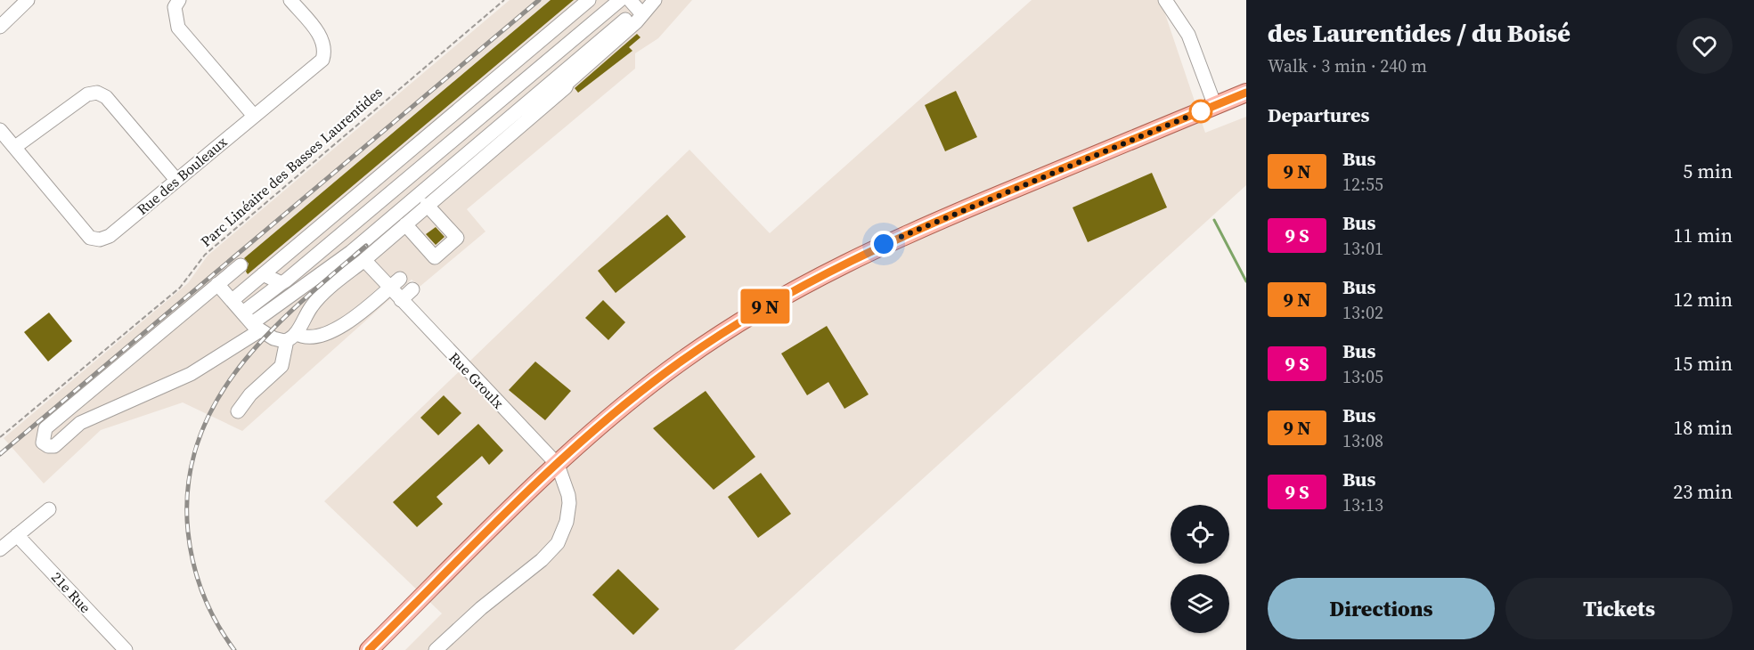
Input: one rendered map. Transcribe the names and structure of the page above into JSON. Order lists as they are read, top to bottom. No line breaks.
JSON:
{"streets":{"street":["Rue des Bouleaux","Rue Groulx","21e Rue"],"path":["Parc Linéaire des Basses Laurentides"]},"page":{"on_map":"9 N","heading":[["des Laurentides / du Boisé","Walk · 3 min · 240 m"],"Departures"],"list":[{"mark":"9 N","name":"Bus","note":"12:55","value":"5 min"},{"mark":"9 S","name":"Bus","note":"13:01","value":"11 min"},{"mark":"9 N","name":"Bus","note":"13:02","value":"12 min"},{"mark":"9 S","name":"Bus","note":"13:05","value":"15 min"},{"mark":"9 N","name":"Bus","note":"13:08","value":"18 min"},{"mark":"9 S","name":"Bus","note":"13:13","value":"23 min"}],"buttons":["Directions","Tickets"]}}
